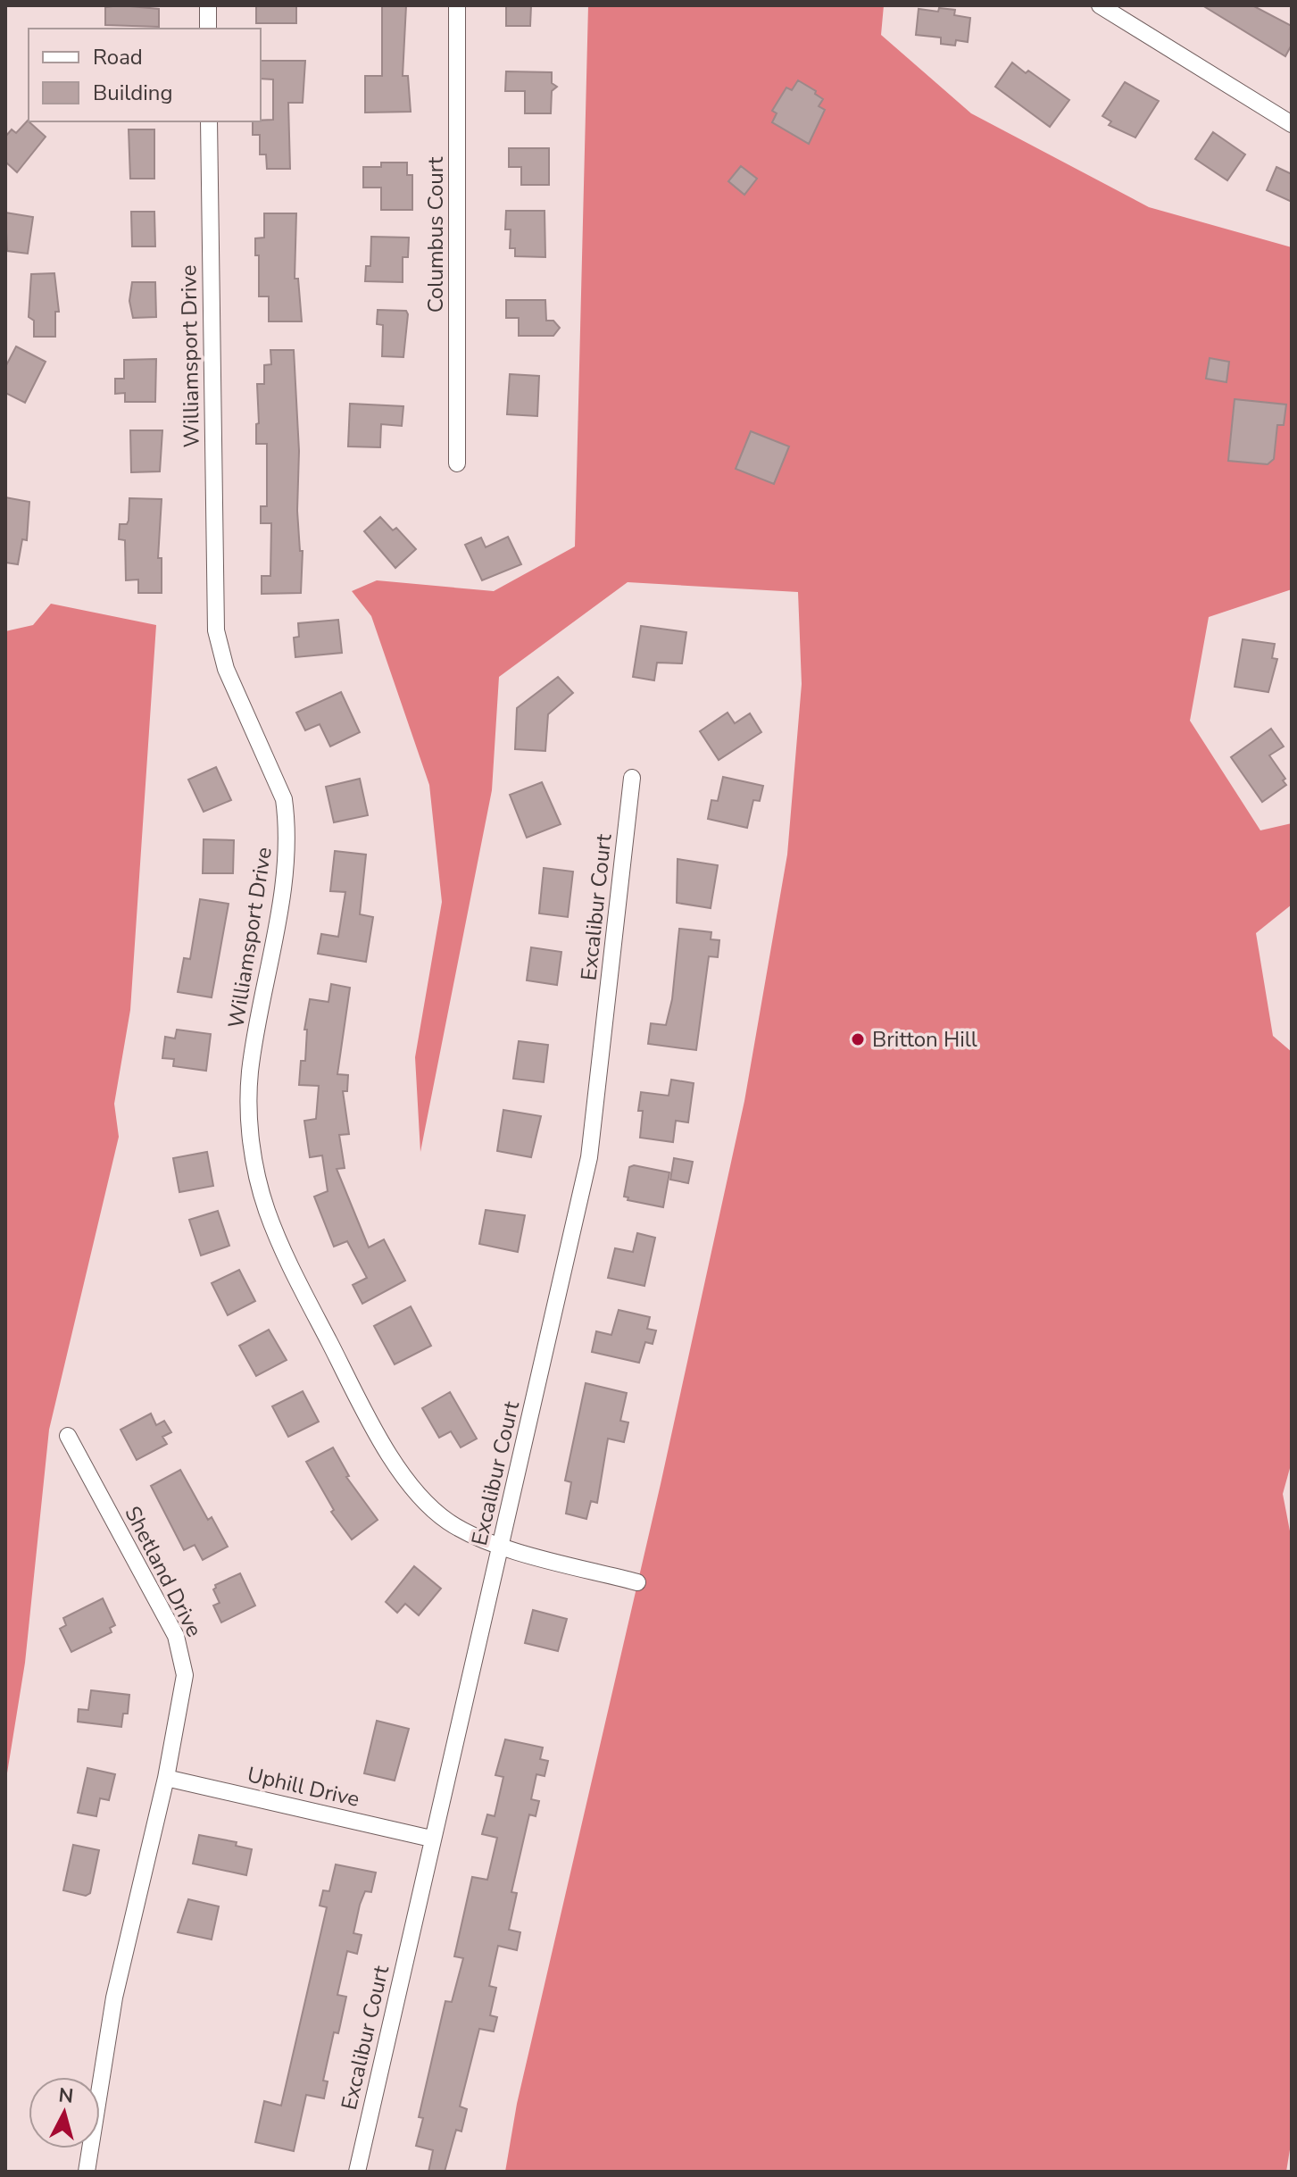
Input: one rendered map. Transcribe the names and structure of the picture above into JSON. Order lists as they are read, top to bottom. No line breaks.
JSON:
{"streets":{"street":["Columbus Court","Williamsport Drive","Excalibur Court","Shetland Drive","Uphill Drive"]},"crossings":[["Williamsport Drive","Excalibur Court"],["Excalibur Court","Uphill Drive"],["Shetland Drive","Uphill Drive"]],"places":["Britton Hill"],"legend":["Road","Building"],"north":"top"}
